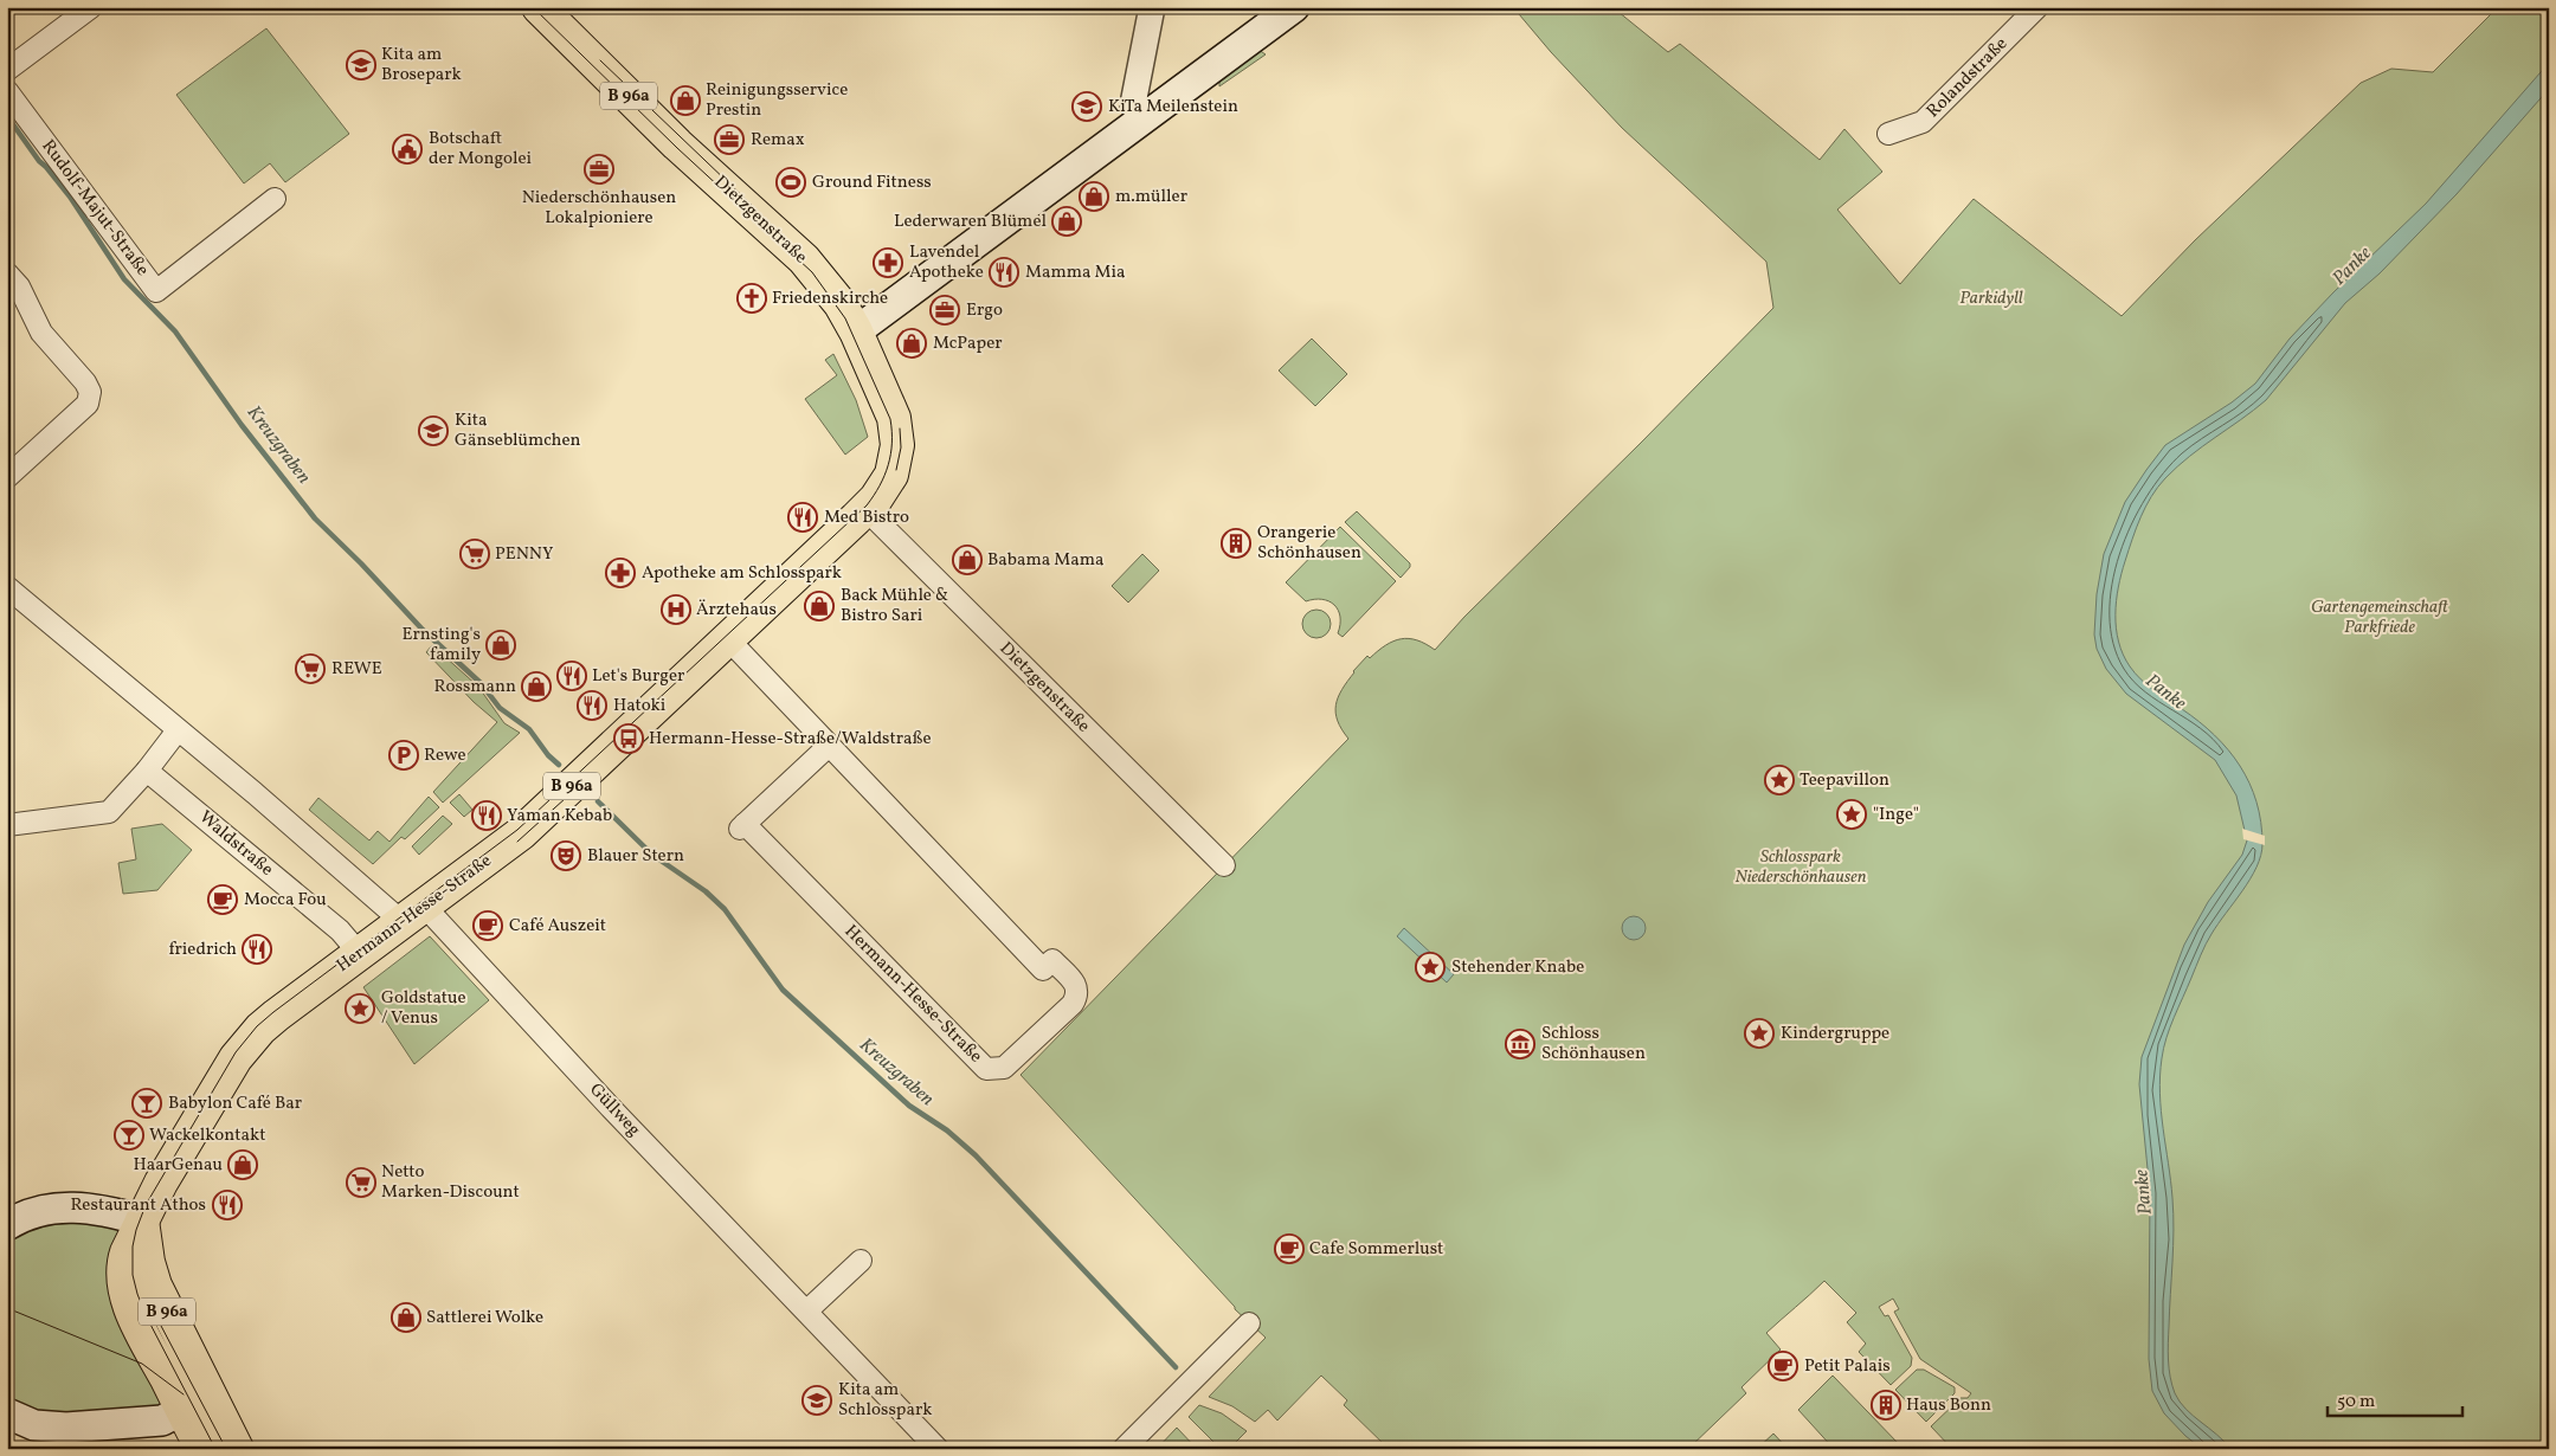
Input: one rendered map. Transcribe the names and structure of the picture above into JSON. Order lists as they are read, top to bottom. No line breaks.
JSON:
{"streets":{"main road":["B 96a","Dietzgenstraße","Hermann-Hesse-Straße"],"street":["Rolandstraße","Rudolf-Majut-Straße","Waldstraße","Güllweg"]},"crossings":[["Dietzgenstraße","Hermann-Hesse-Straße"],["Waldstraße","Hermann-Hesse-Straße"],["Hermann-Hesse-Straße","Güllweg"]],"water":["Panke","Kreuzgraben"],"parks":["Parkidyll","Gartengemeinschaft Parkfriede","Schlosspark Niederschönhausen"],"places":{"school or university":["Kita am Brosepark","KiTa Meilenstein","Kita Gänseblümchen","Kita am Schlosspark"],"shop":["Reinigungsservice Prestin","m.müller","Lederwaren Blümel","McPaper","Babama Mama","Back Mühle & Bistro Sari","Ernsting's family","Rossmann","HaarGenau","Sattlerei Wolke"],"office":["Remax","Niederschönhausen Lokalpioniere","Ergo"],"public building":["Botschaft der Mongolei"],"sports":["Ground Fitness"],"pharmacy":["Lavendel Apotheke","Apotheke am Schlosspark"],"restaurant":["Mamma Mia","Med Bistro","Let's Burger","Hatoki","Yaman Kebab","friedrich","Restaurant Athos"],"church":["Friedenskirche"],"building":["Orangerie Schönhausen","Haus Bonn"],"supermarket":["PENNY","REWE","Netto Marken-Discount"],"hospital":["Ärztehaus"],"bus stop":["Hermann-Hesse-Straße/Waldstraße"],"parking":["Rewe"],"place":["Teepavillon","\"Inge\"","Stehender Knabe","Goldstatue / Venus","Kindergruppe"],"theatre":["Blauer Stern"],"cafe":["Mocca Fou","Café Auszeit","Cafe Sommerlust","Petit Palais"],"museum":["Schloss Schönhausen"],"bar":["Babylon Café Bar","Wackelkontakt"]},"scale_bar":"50 m"}
